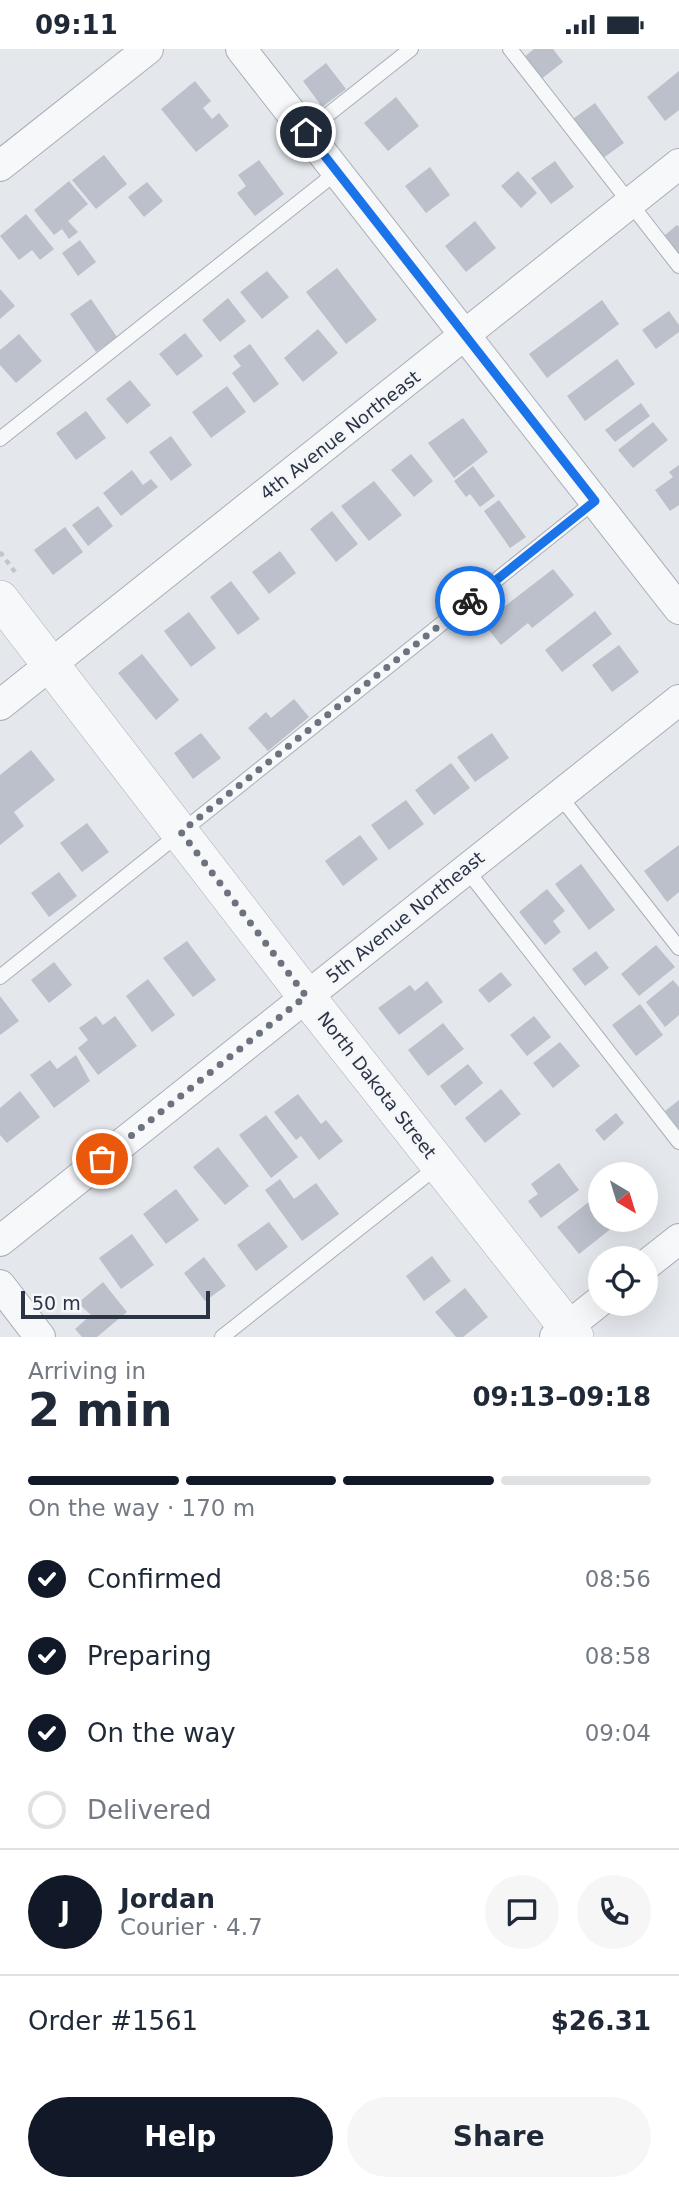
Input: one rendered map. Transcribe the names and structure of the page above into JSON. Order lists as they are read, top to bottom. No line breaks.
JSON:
{"streets":{"street":["4th Avenue Northeast","5th Avenue Northeast","North Dakota Street"]},"crossings":[["4th Avenue Northeast","North Dakota Street"],["5th Avenue Northeast","North Dakota Street"]],"scale_bar":"50 m","north":"bottom right","page":{"status":"09:11","scale":"50 m","heading":["2 min","Arriving in","09:13–09:18"],"panel":["Jordan","Courier · 4.7","Order #1561","$26.31"],"bar":"On the way · 170 m","list":[["Confirmed","08:56"],["Preparing","08:58"],["On the way","09:04"],"Delivered"],"round":"J","buttons":["Help","Share"]}}
